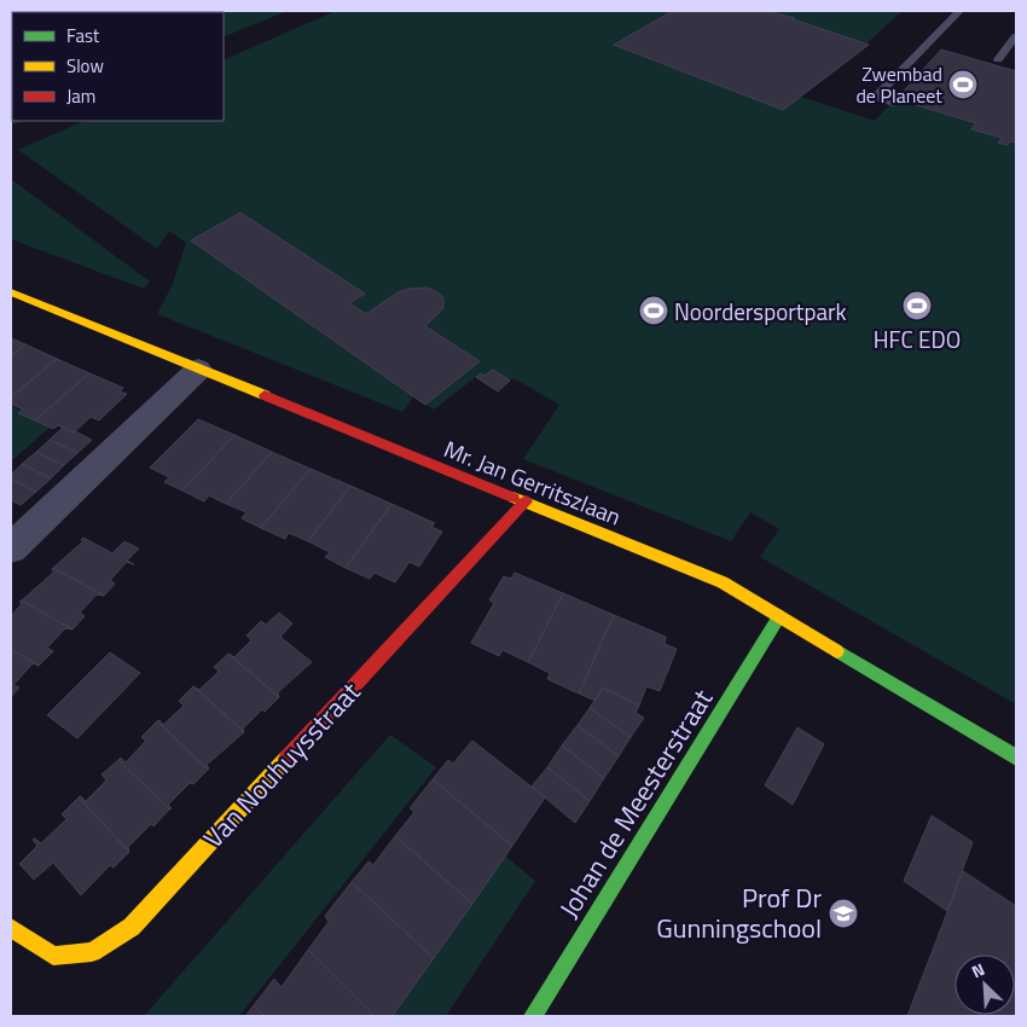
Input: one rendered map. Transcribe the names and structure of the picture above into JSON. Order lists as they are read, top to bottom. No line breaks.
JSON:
{"streets":{"street":["Mr. Jan Gerritszlaan","Van Nouhuysstraat","Johan de Meesterstraat"]},"crossings":[["Mr. Jan Gerritszlaan","Van Nouhuysstraat"],["Mr. Jan Gerritszlaan","Johan de Meesterstraat"]],"places":{"sports":["Zwembad de Planeet","HFC EDO","Noordersportpark"],"school or university":["Prof Dr Gunningschool"]},"legend":["Fast","Slow","Jam"],"north":"top left"}
